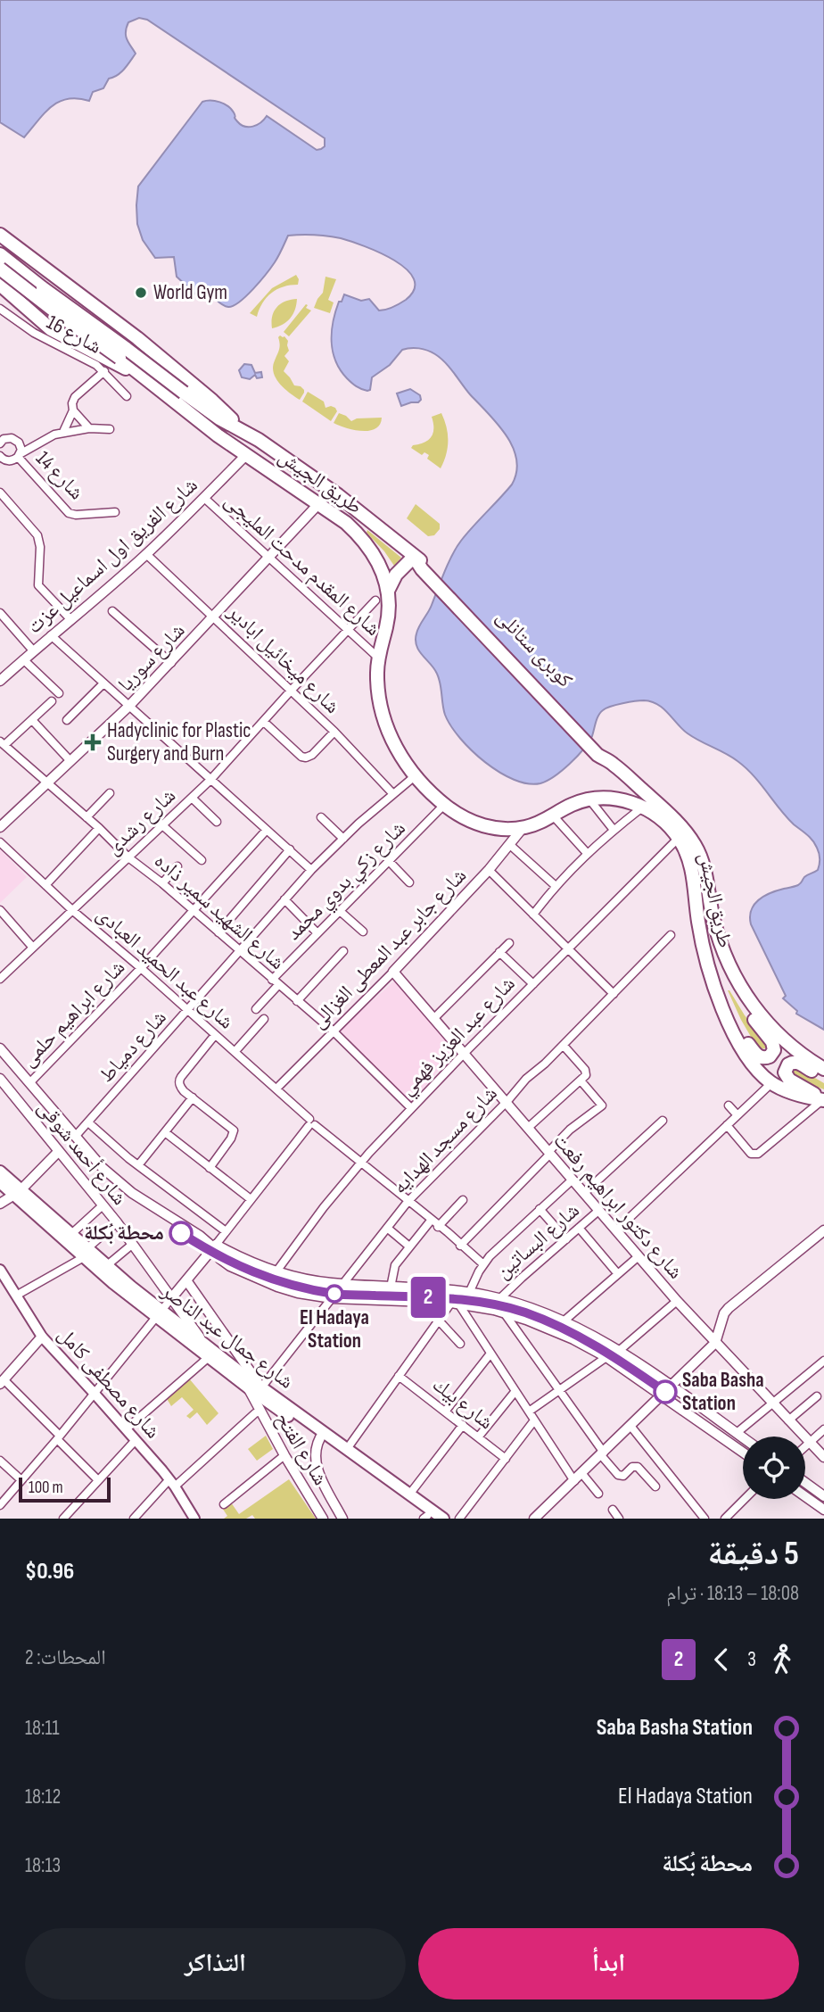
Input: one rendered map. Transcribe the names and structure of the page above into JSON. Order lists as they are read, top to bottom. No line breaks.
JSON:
{"streets":{"highway":["طريق الجيش","كوبرى ستانلى"],"main road":["شارع جمال عبد الناصر","شارع مصطفى كامل"],"street":["شارع 16","شارع 14","شارع الفريق اول اسماعيل عزت","شارع المقدم مدحت المليجى","شارع سوريا","شارع ميخائيل ابادير","شارع رشدى","شارع زكي بدوي محمد","شارع الشهيد سمير ذاده","شارع جابر عبد المعطى الغزالى","شارع عبد الحميد العبادى","شارع ابراهيم حلمى","شارع عبد العزيز فهمي","شارع دمياط","شارع مسجد الهدايه","شارع أحمد شوقى","شارع دكتور ابراهيم رفعت","شارع البساتين","شارع بيك","شارع الفتح"]},"crossings":[["طريق الجيش","شارع الفريق اول اسماعيل عزت"],["طريق الجيش","شارع المقدم مدحت المليجى"],["طريق الجيش","كوبرى ستانلى"],["طريق الجيش","شارع سوريا"],["طريق الجيش","شارع زكي بدوي محمد"],["طريق الجيش","شارع جابر عبد المعطى الغزالى"],["طريق الجيش","شارع عبد العزيز فهمي"],["طريق الجيش","شارع دمياط"],["شارع الفريق اول اسماعيل عزت","شارع المقدم مدحت المليجى"],["شارع الفريق اول اسماعيل عزت","شارع ميخائيل ابادير"],["شارع المقدم مدحت المليجى","شارع سوريا"],["شارع المقدم مدحت المليجى","شارع رشدى"],["شارع سوريا","شارع ميخائيل ابادير"],["شارع سوريا","شارع الشهيد سمير ذاده"],["شارع ميخائيل ابادير","شارع رشدى"],["شارع ميخائيل ابادير","شارع دمياط"],["شارع رشدى","شارع الشهيد سمير ذاده"],["شارع رشدى","شارع عبد الحميد العبادى"],["شارع زكي بدوي محمد","شارع الشهيد سمير ذاده"],["شارع الشهيد سمير ذاده","شارع جابر عبد المعطى الغزالى"],["شارع الشهيد سمير ذاده","شارع ابراهيم حلمى"],["شارع الشهيد سمير ذاده","شارع عبد العزيز فهمي"],["شارع الشهيد سمير ذاده","شارع دمياط"],["شارع جابر عبد المعطى الغزالى","شارع عبد الحميد العبادى"],["شارع جابر عبد المعطى الغزالى","شارع دكتور ابراهيم رفعت"],["شارع عبد الحميد العبادى","شارع ابراهيم حلمى"],["شارع عبد الحميد العبادى","شارع عبد العزيز فهمي"],["شارع عبد الحميد العبادى","شارع دمياط"],["شارع عبد الحميد العبادى","شارع مسجد الهدايه"],["شارع ابراهيم حلمى","شارع أحمد شوقى"],["شارع عبد العزيز فهمي","شارع دكتور ابراهيم رفعت"],["شارع دمياط","شارع أحمد شوقى"],["شارع مسجد الهدايه","شارع دكتور ابراهيم رفعت"],["شارع مسجد الهدايه","شارع جمال عبد الناصر"],["شارع أحمد شوقى","شارع جمال عبد الناصر"],["شارع دكتور ابراهيم رفعت","شارع البساتين"],["شارع جمال عبد الناصر","شارع الفتح"]],"places":{"other":["World Gym","محطة بُكلة","El Hadaya Station","Saba Basha Station"],"health":["Hadyclinic for Plastic Surgery and Burn"]},"lines":["tram line 2"],"scale_bar":"100 m","page":{"on_map":"2","scale":"100 m","heading":["5 دقيقة","18:08 – 18:13 · ترام","$0.96"],"legs":["3","2","المحطات: 2"],"list":[{"name":"Saba Basha Station","value":"18:11"},{"name":"El Hadaya Station","value":"18:12"},{"name":"محطة بُكلة","value":"18:13"}],"buttons":["ابدأ","التذاكر"]}}
